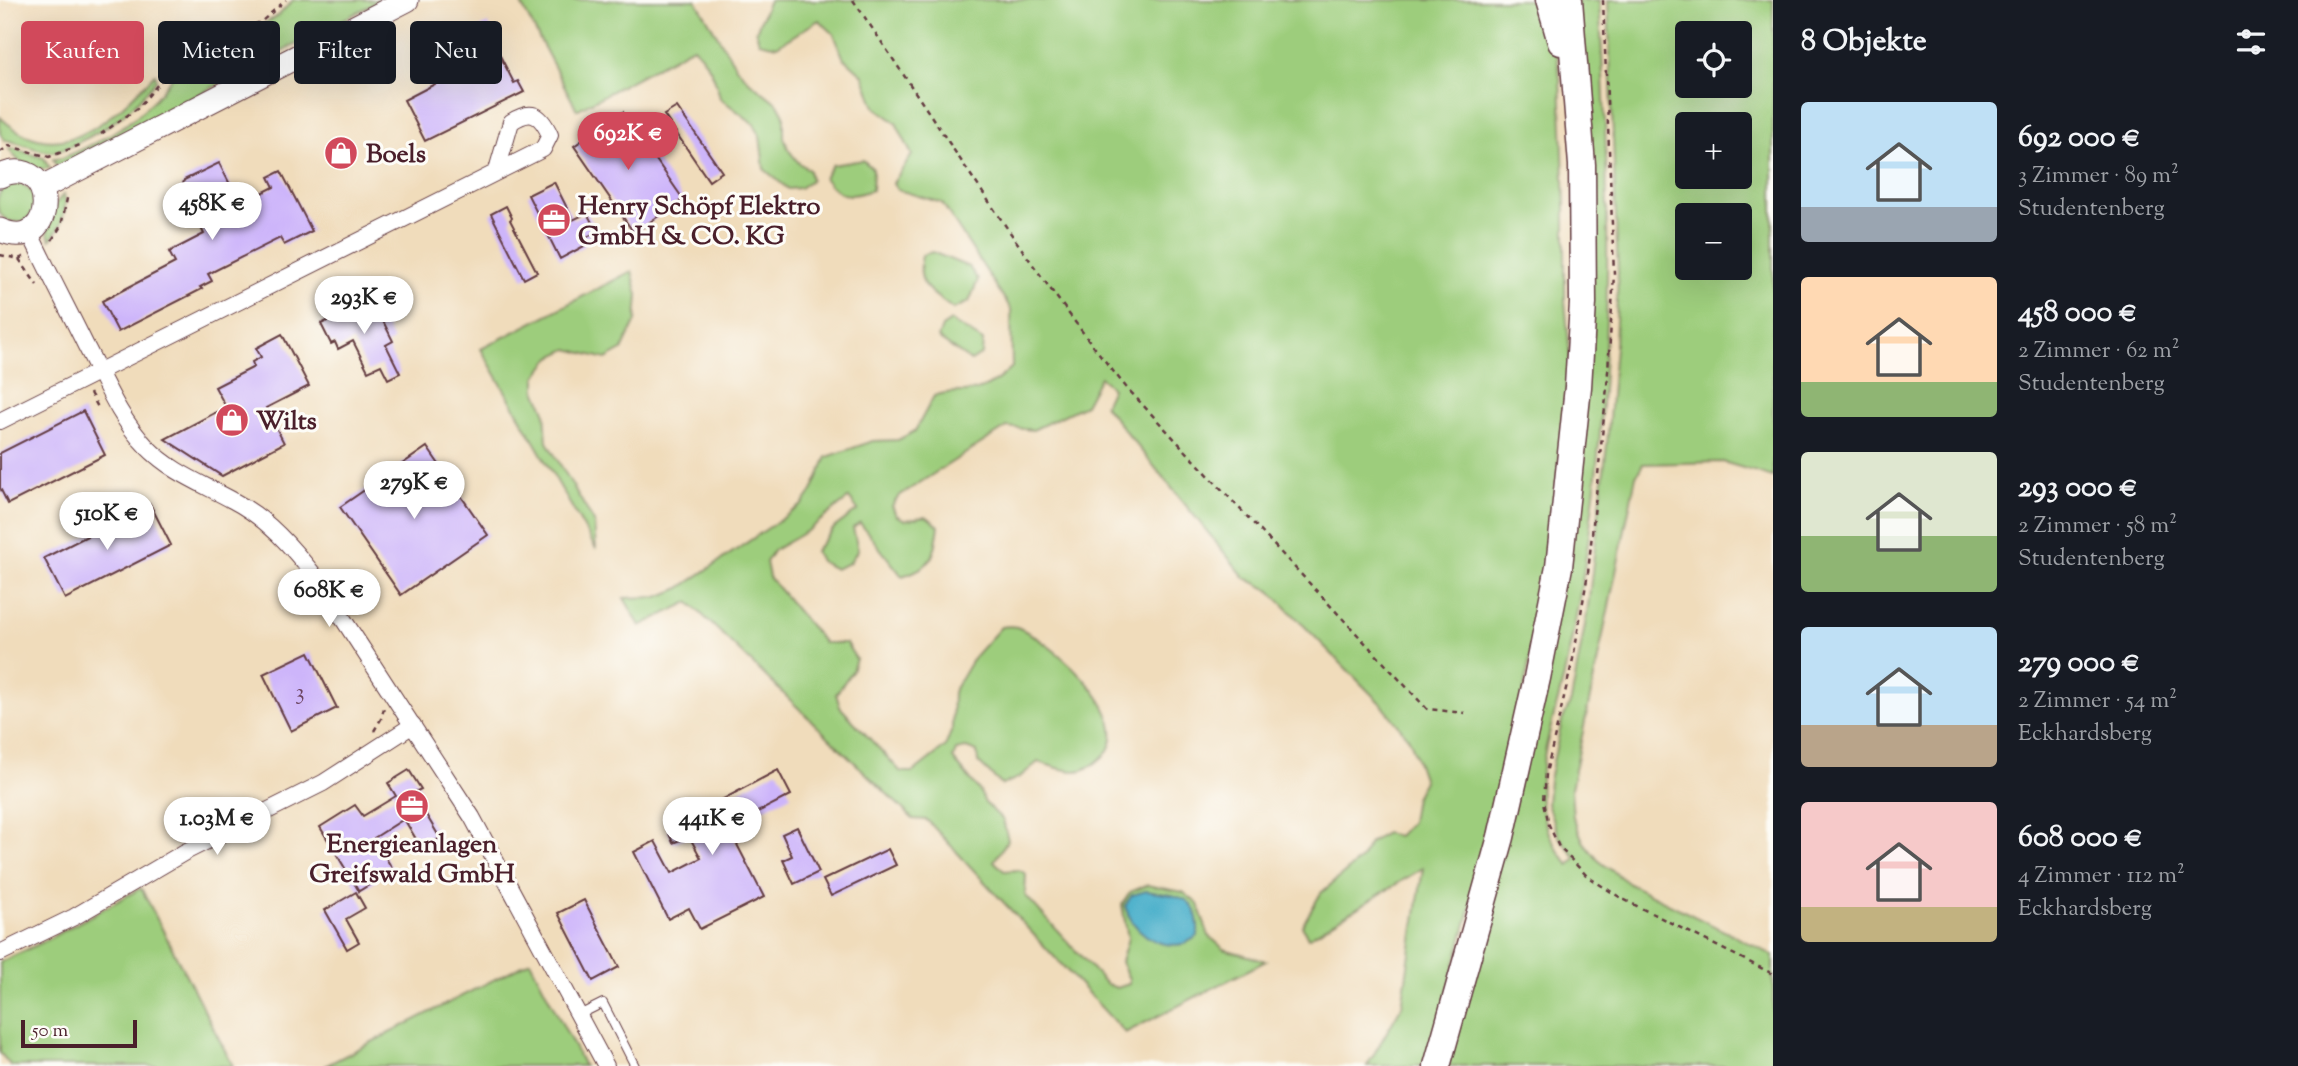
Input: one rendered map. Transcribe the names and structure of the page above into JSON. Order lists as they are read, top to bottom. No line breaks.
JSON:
{"places":{"shop":["Boels","Wilts"],"office":["Henry Schöpf Elektro GmbH & CO. KG","Energieanlagen Greifswald GmbH"]},"house_numbers":["3"],"scale_bar":"50 m","page":{"heading":"8 Objekte","map_buttons":["+","−"],"chip":["Kaufen","Mieten","Filter","Neu"],"list":[{"name":"692 000 €","note":"3 Zimmer · 89 m² · Studentenberg"},{"name":"458 000 €","note":"2 Zimmer · 62 m² · Studentenberg"},{"name":"293 000 €","note":"2 Zimmer · 58 m² · Studentenberg"},{"name":"279 000 €","note":"2 Zimmer · 54 m² · Eckhardsberg"},{"name":"608 000 €","note":"4 Zimmer · 112 m² · Eckhardsberg"}],"price":["692K €","458K €","293K €","279K €","510K €","608K €","1.03M €","441K €"],"scale":"50 m"}}
